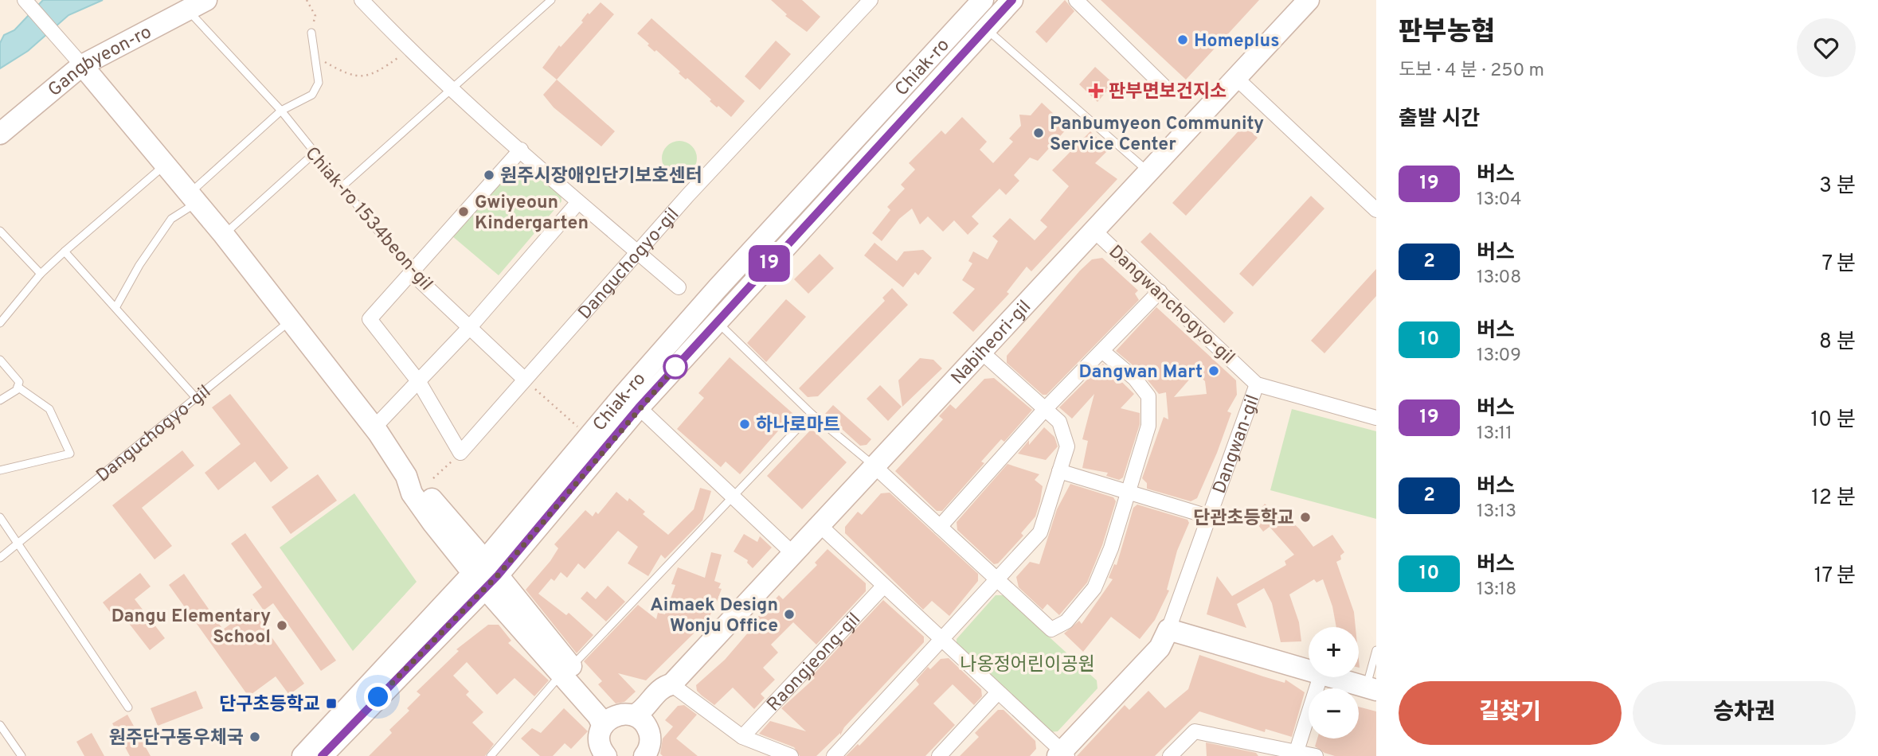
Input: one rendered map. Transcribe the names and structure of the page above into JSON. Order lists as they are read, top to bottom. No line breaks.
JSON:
{"streets":{"street":["Gangbyeon-ro","Chiak-ro","Chiak-ro 1534beon-gil","Danguchogyo-gil","Dangwanchogyo-gil","Nabiheori-gil","Dangwan-gil","Raongjeong-gil"]},"crossings":[["Gangbyeon-ro","Chiak-ro 1534beon-gil"],["Chiak-ro","Nabiheori-gil"],["Chiak-ro 1534beon-gil","Danguchogyo-gil"],["Dangwanchogyo-gil","Nabiheori-gil"],["Dangwanchogyo-gil","Dangwan-gil"]],"parks":["나옹정어린이공원"],"places":{"other":["Homeplus","Panbumyeon Community Service Center","원주시장애인단기보호센터","Gwiyeoun Kindergarten","Dangwan Mart","하나로마트","단관초등학교","Aimaek Design Wonju Office","Dangu Elementary School","원주단구동우체국"],"health":["판부면보건지소"],"transit":["단구초등학교"]},"lines":["bus line 19"],"page":{"on_map":"19","heading":[["판부농협","도보 · 4 분 · 250 m"],"출발 시간"],"list":[{"mark":"19","name":"버스","note":"13:04","value":"3 분"},{"mark":"2","name":"버스","note":"13:08","value":"7 분"},{"mark":"10","name":"버스","note":"13:09","value":"8 분"},{"mark":"19","name":"버스","note":"13:11","value":"10 분"},{"mark":"2","name":"버스","note":"13:13","value":"12 분"},{"mark":"10","name":"버스","note":"13:18","value":"17 분"}],"map_buttons":["+","−"],"buttons":["길찾기","승차권"]}}
